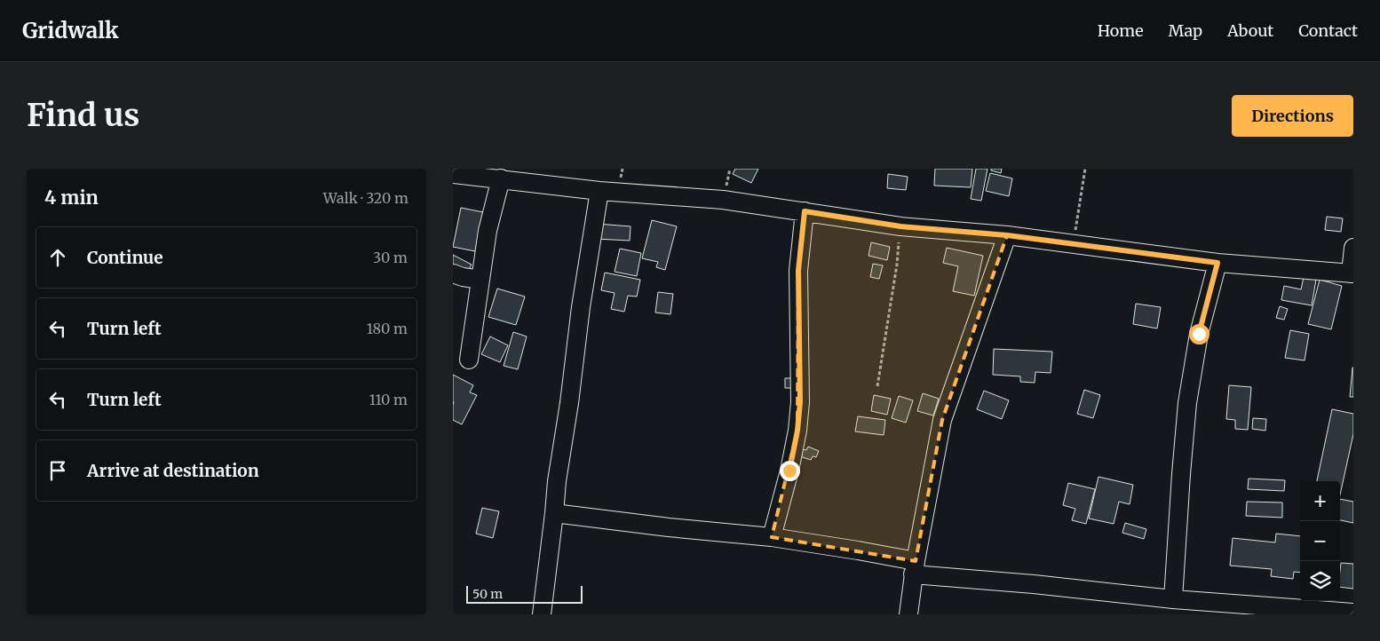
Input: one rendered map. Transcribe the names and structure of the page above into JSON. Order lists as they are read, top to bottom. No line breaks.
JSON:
{"scale_bar":"50 m","page":{"header":"Gridwalk","nav":["Home","Map","About","Contact"],"buttons":"Directions","title":"Find us","heading":["4 min","Walk · 320 m"],"list":[["Continue","30 m"],["Turn left","180 m"],["Turn left","110 m"],"Arrive at destination"],"map_buttons":["+","−"],"scale":"50 m"}}
